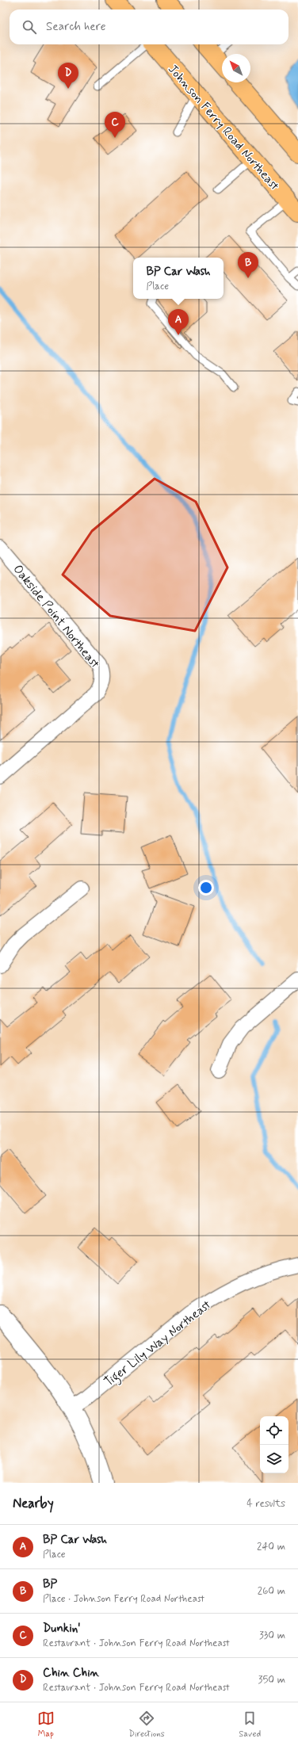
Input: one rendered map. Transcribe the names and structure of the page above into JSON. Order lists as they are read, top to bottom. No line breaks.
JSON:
{"streets":{"main road":["Johnson Ferry Road Northeast"],"street":["Oakside Point Northeast","Tiger Lily Way Northeast"]},"north":"top left","page":{"search":"Search here","pins":["D","C","B","A"],"popup":["BP Car Wash","Place"],"heading":["Nearby","4 results"],"list":[{"mark":"A","name":"BP Car Wash","note":"Place","value":"240 m"},{"mark":"B","name":"BP","note":"Place · Johnson Ferry Road Northeast","value":"260 m"},{"mark":"C","name":"Dunkin'","note":"Restaurant · Johnson Ferry Road Northeast","value":"330 m"},{"mark":"D","name":"Chin Chin","note":"Restaurant · Johnson Ferry Road Northeast","value":"350 m"}],"nav":["Map","Directions","Saved"]}}
